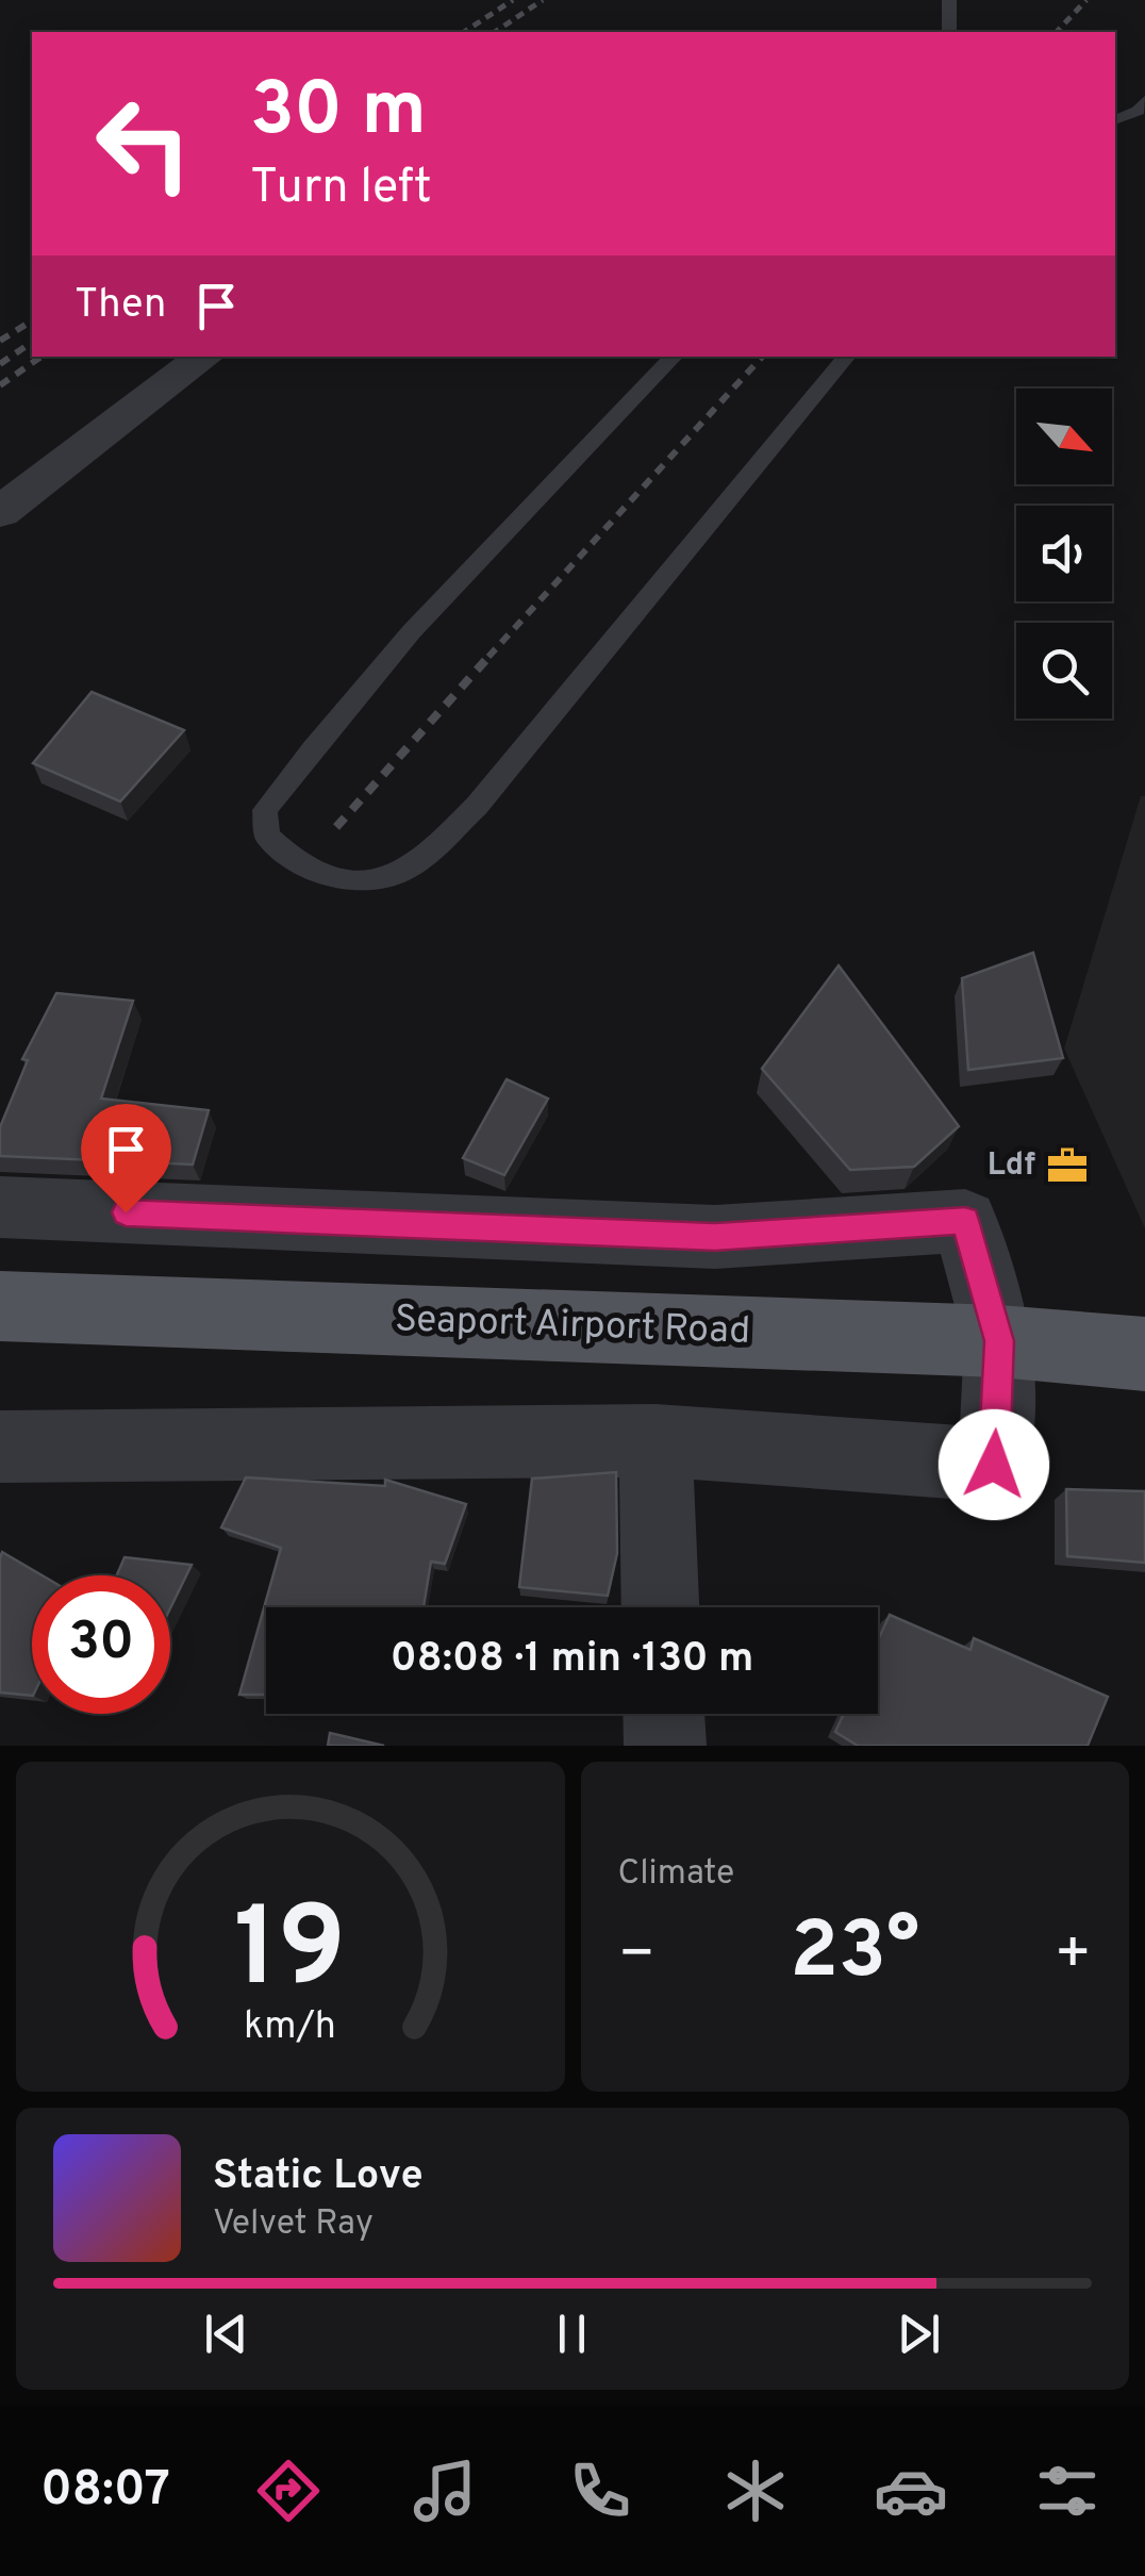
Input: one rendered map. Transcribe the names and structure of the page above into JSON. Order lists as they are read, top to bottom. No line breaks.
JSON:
{"streets":{"main road":["Seaport Airport Road"]},"places":{"office":["Ldf"]},"north":"bottom right","page":{"turn":["30 m","Turn left"],"then":"Then","limit":"30","trip":"08:08 · 1 min · 130 m","tile":"Climate","heat":["−","23°","+"],"song":["Static Love","Velvet Ray"],"tabs":"08:07","gauge":["19","km/h"]}}
